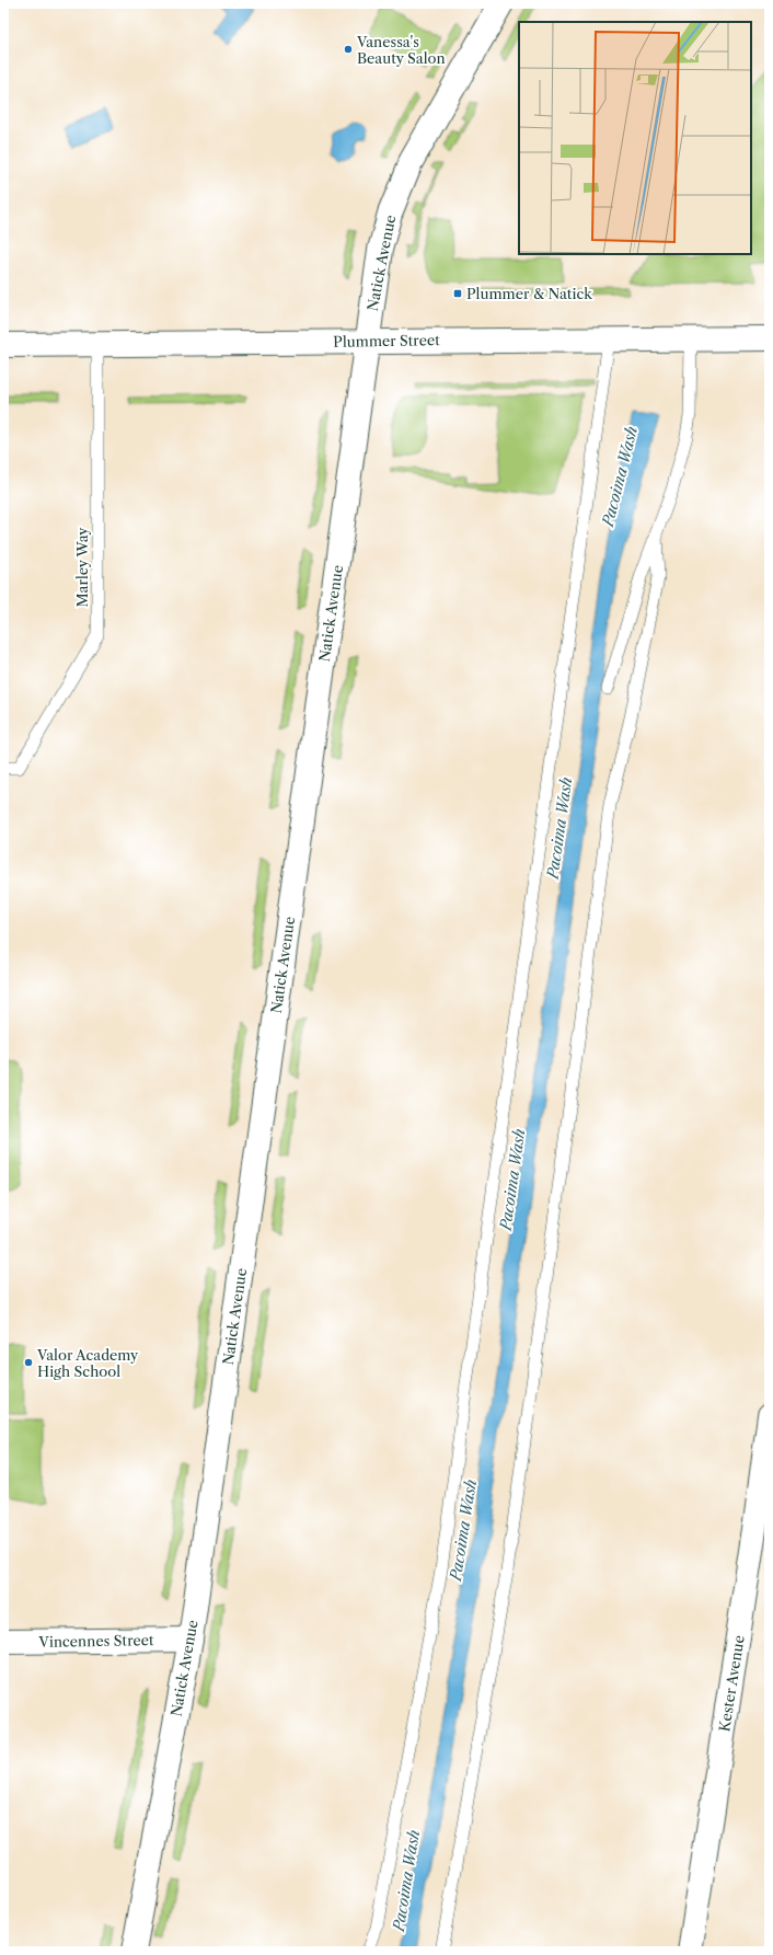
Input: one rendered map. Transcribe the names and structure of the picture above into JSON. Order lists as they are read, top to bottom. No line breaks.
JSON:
{"streets":{"street":["Natick Avenue","Plummer Street","Vincennes Street","Kester Avenue"],"lane":["Marley Way"]},"crossings":[["Natick Avenue","Plummer Street"],["Natick Avenue","Vincennes Street"],["Plummer Street","Marley Way"]],"water":["Pacoima Wash"],"places":{"other":["Vanessa's Beauty Salon","Valor Academy High School"],"transit":["Plummer & Natick"]}}
